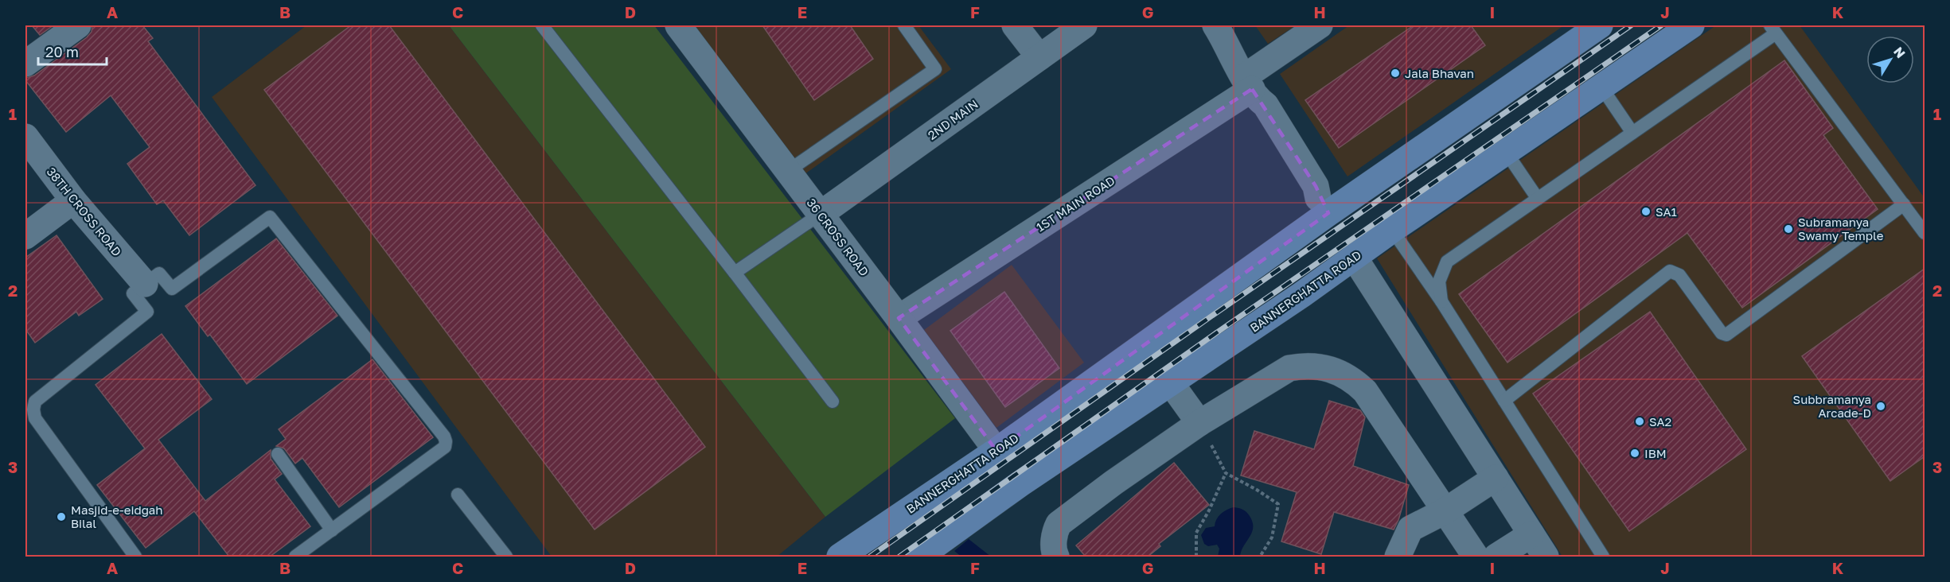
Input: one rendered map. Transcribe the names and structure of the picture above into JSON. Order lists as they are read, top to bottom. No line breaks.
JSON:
{"streets":{"main road":["BANNERGHATTA ROAD"],"street":["2ND MAIN","1ST MAIN ROAD","38TH CROSS ROAD","36 CROSS ROAD"]},"crossings":[["2ND MAIN","36 CROSS ROAD"],["1ST MAIN ROAD","36 CROSS ROAD"],["36 CROSS ROAD","BANNERGHATTA ROAD"]],"places":["Jala Bhavan","SA1","Subramanya Swamy Temple","Subbramanya Arcade-D","SA2","IBM","Masjid-e-eidgah Bilal"],"scale_bar":"20 m","north":"top right","grid":{"columns":["A","B","C","D","E","F","G","H","I","J","K"],"rows":["1","2","3"]}}
